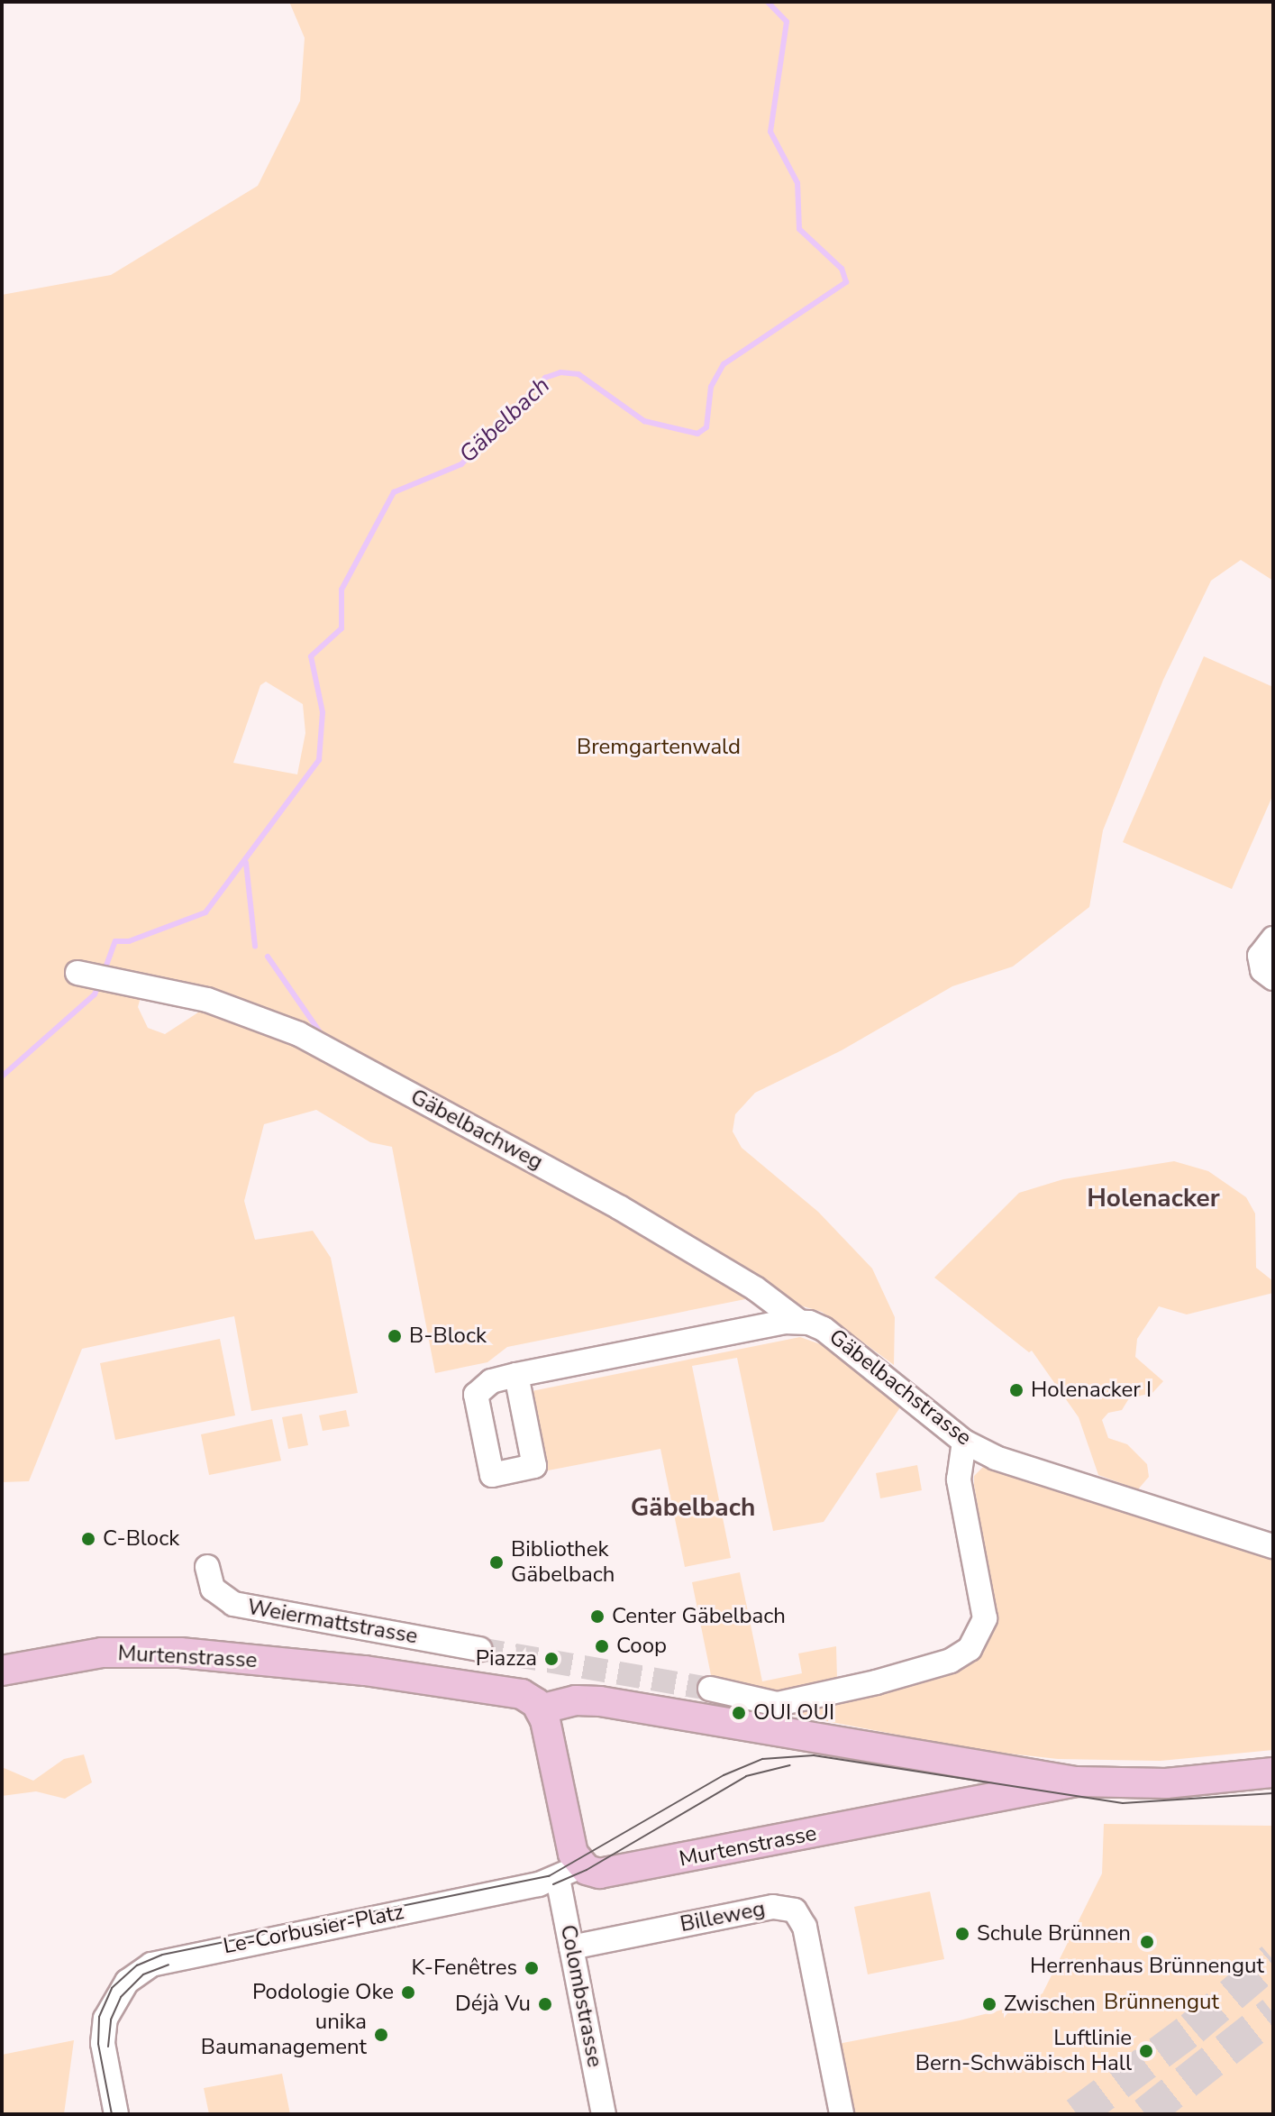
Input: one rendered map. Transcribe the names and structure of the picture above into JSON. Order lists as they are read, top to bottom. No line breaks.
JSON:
{"streets":{"main road":["Murtenstrasse"],"street":["Gäbelbachweg","Gäbelbachstrasse","Weiermattstrasse","Billeweg","Le-Corbusier-Platz","Colombstrasse"]},"crossings":[["Gäbelbachweg","Gäbelbachstrasse"],["Murtenstrasse","Le-Corbusier-Platz"],["Murtenstrasse","Colombstrasse"],["Billeweg","Colombstrasse"],["Le-Corbusier-Platz","Colombstrasse"]],"districts":["Holenacker","Gäbelbach"],"water":["Gäbelbach"],"parks":["Bremgartenwald","Brünnengut"],"places":["B-Block","Holenacker I","C-Block","Bibliothek Gäbelbach","Center Gäbelbach","Coop","Piazza","OUI OUI","Schule Brünnen","Herrenhaus Brünnengut","K-Fenêtres","Podologie Oke","Déjà Vu","Zwischen","unika Baumanagement","Luftlinie Bern-Schwäbisch Hall"]}
